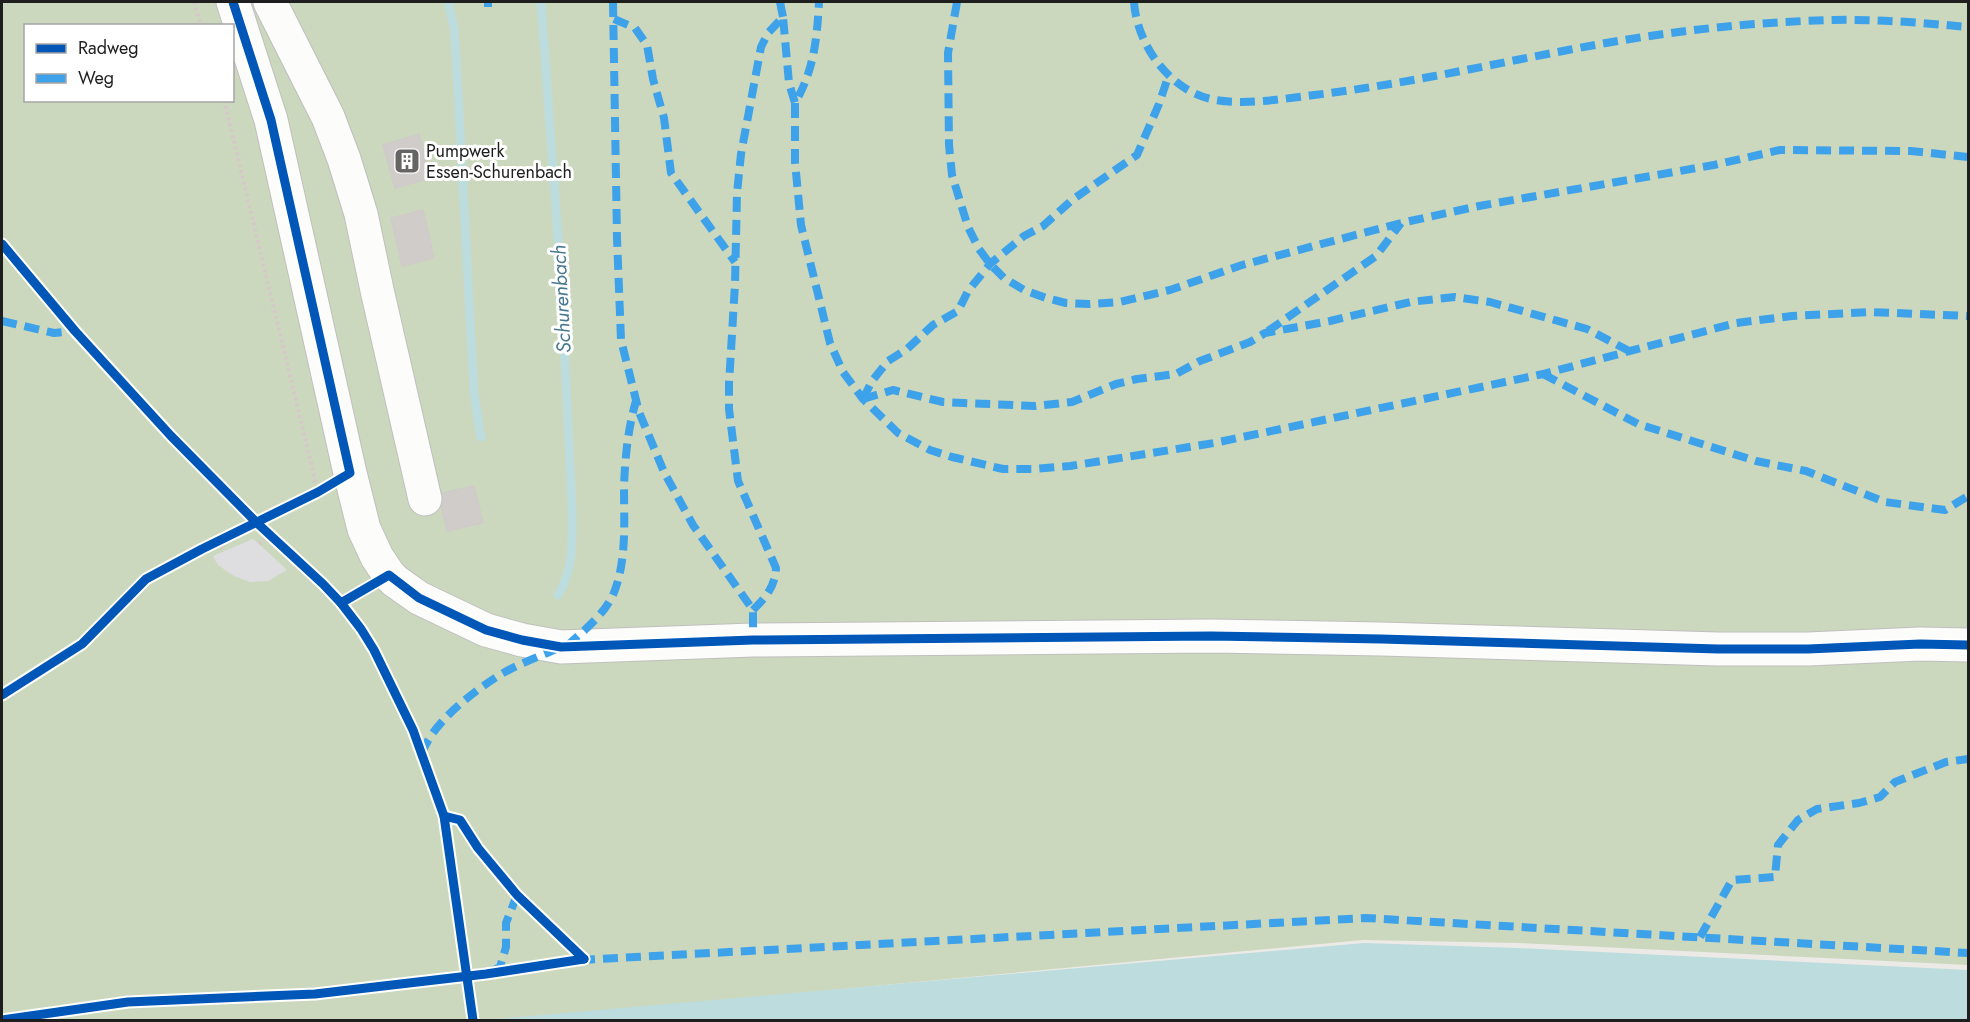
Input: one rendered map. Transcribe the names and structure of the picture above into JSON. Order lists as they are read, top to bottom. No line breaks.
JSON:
{"water":["Schurenbach"],"places":{"building":["Pumpwerk Essen-Schurenbach"]},"legend":["Radweg","Weg"]}
